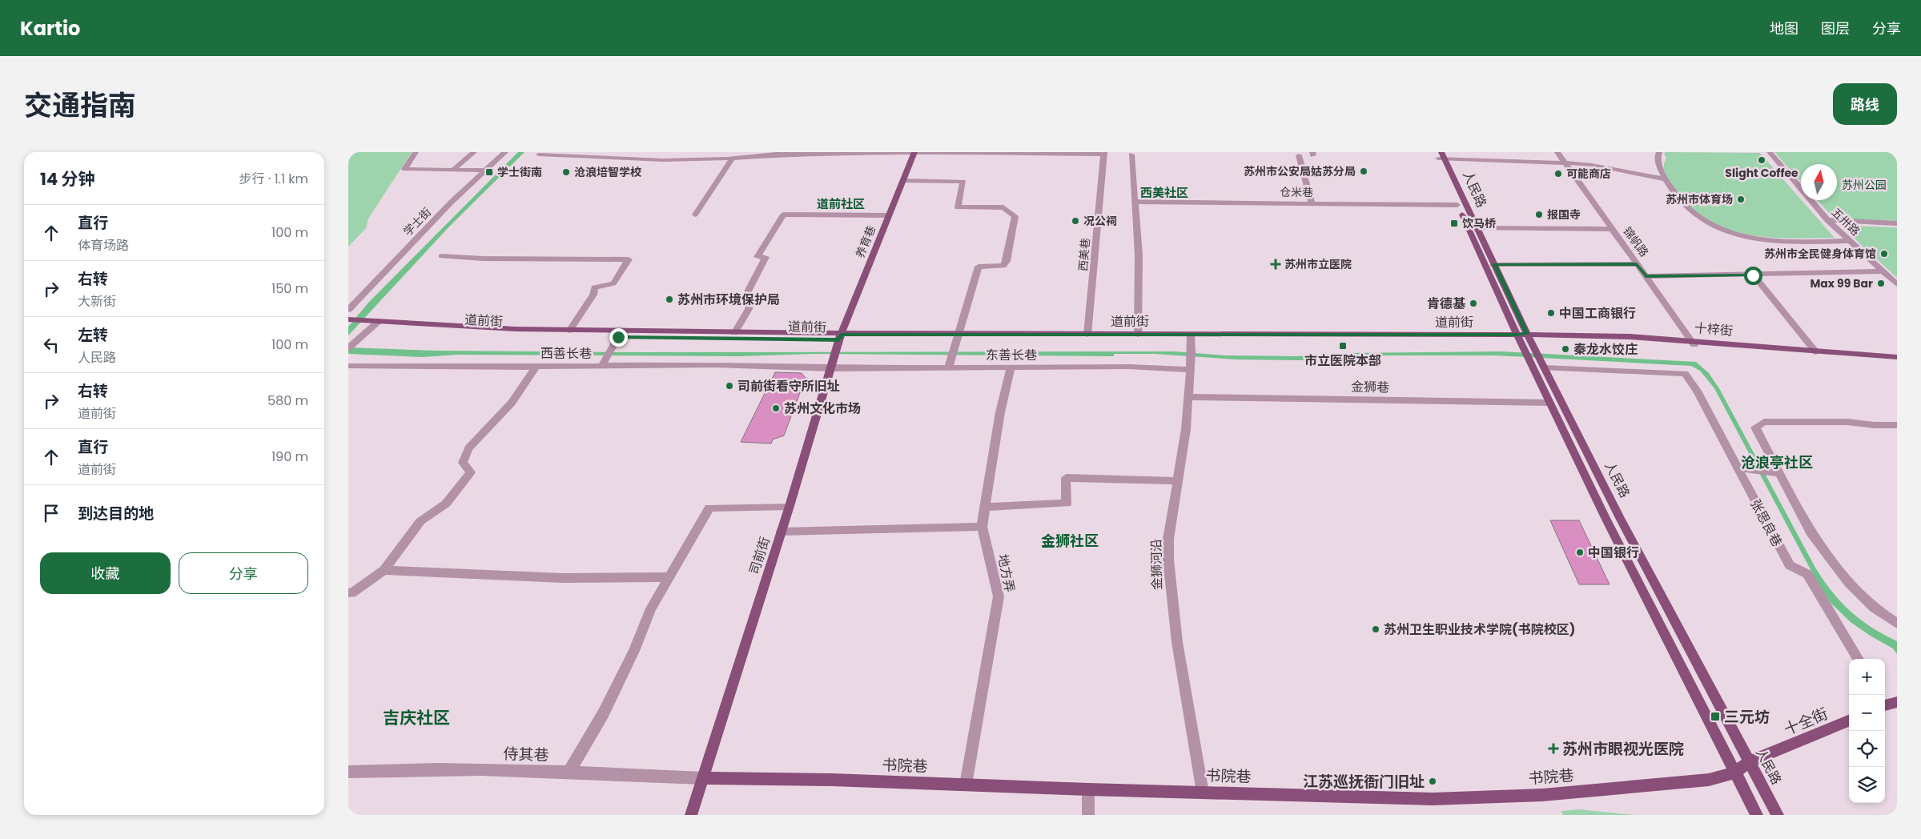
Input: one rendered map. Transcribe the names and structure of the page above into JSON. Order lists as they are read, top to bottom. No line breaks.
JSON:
{"streets":{"main road":["人民路","养育巷","道前街","十梓街","司前街","十全街","书院巷"],"street":["仓米巷","学士街","五卅路","锦帆路","西美巷","西善长巷","东善长巷","金狮巷","张思良巷","金狮河沿","地方弄","侍其巷"]},"crossings":[["人民路","仓米巷"],["人民路","道前街"],["人民路","十梓街"],["人民路","金狮巷"],["人民路","张思良巷"],["人民路","十全街"],["人民路","书院巷"],["养育巷","道前街"],["养育巷","司前街"],["锦帆路","十梓街"],["西美巷","道前街"],["道前街","十梓街"],["道前街","司前街"],["道前街","金狮河沿"],["西善长巷","东善长巷"],["西善长巷","司前街"],["东善长巷","司前街"],["东善长巷","金狮河沿"],["东善长巷","地方弄"],["金狮巷","金狮河沿"],["司前街","侍其巷"],["司前街","书院巷"],["金狮河沿","书院巷"],["地方弄","书院巷"],["十全街","书院巷"],["侍其巷","书院巷"]],"districts":["西美社区","道前社区","沧浪亭社区","金狮社区","吉庆社区"],"parks":["苏州公园"],"places":{"other":["Slight Coffee","苏州市公安局姑苏分局","沧浪培智学校","可能商店","苏州市体育场","报国寺","况公祠","苏州市全民健身体育馆","Max 99 Bar","苏州市环境保护局","肯德基","中国工商银行","秦龙水饺庄","司前街看守所旧址","苏州文化市场","中国银行","苏州卫生职业技术学院(书院校区)","江苏巡抚衙门旧址"],"transit":["学士街南","饮马桥","市立医院本部","三元坊"],"health":["苏州市立医院","苏州市眼视光医院"]},"north":"top","page":{"header":"Kartio","nav":["地图","图层","分享"],"title":"交通指南","buttons":["路线",["收藏","分享"]],"heading":["14 分钟","步行 · 1.1 km"],"list":[["直行","体育场路","100 m"],["右转","大新街","150 m"],["左转","人民路","100 m"],["右转","道前街","580 m"],["直行","道前街","190 m"],"到达目的地"],"map_buttons":["+","−"]}}
